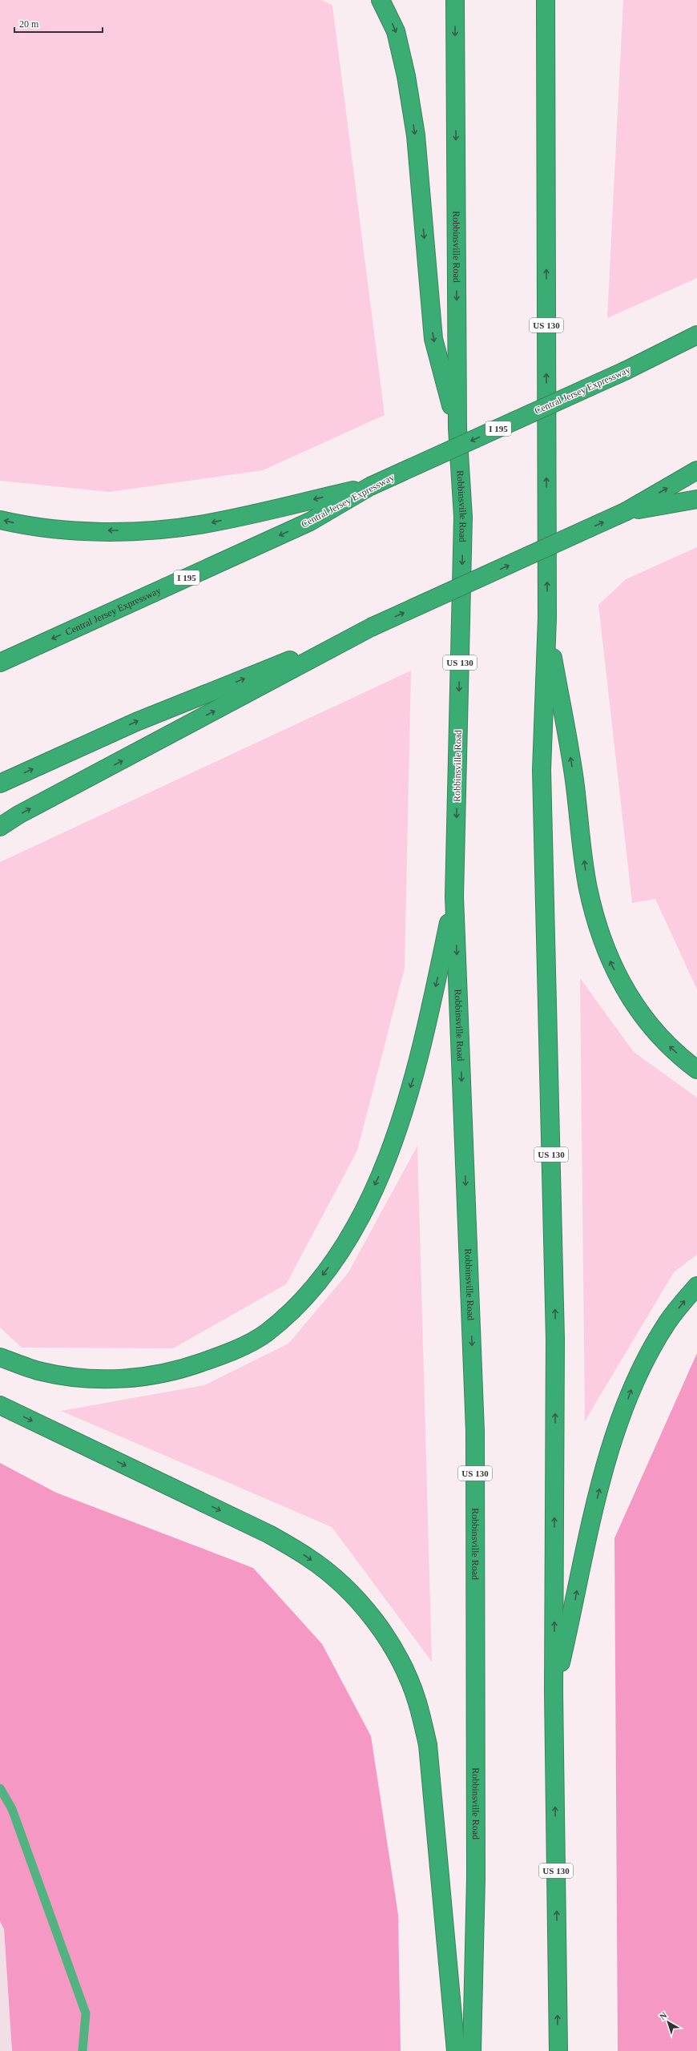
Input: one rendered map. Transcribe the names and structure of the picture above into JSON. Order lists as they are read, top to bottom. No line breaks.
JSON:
{"streets":{"highway":["Robbinsville Road","US 130","Central Jersey Expressway","I 195"]},"scale_bar":"20 m","north":"top left"}
